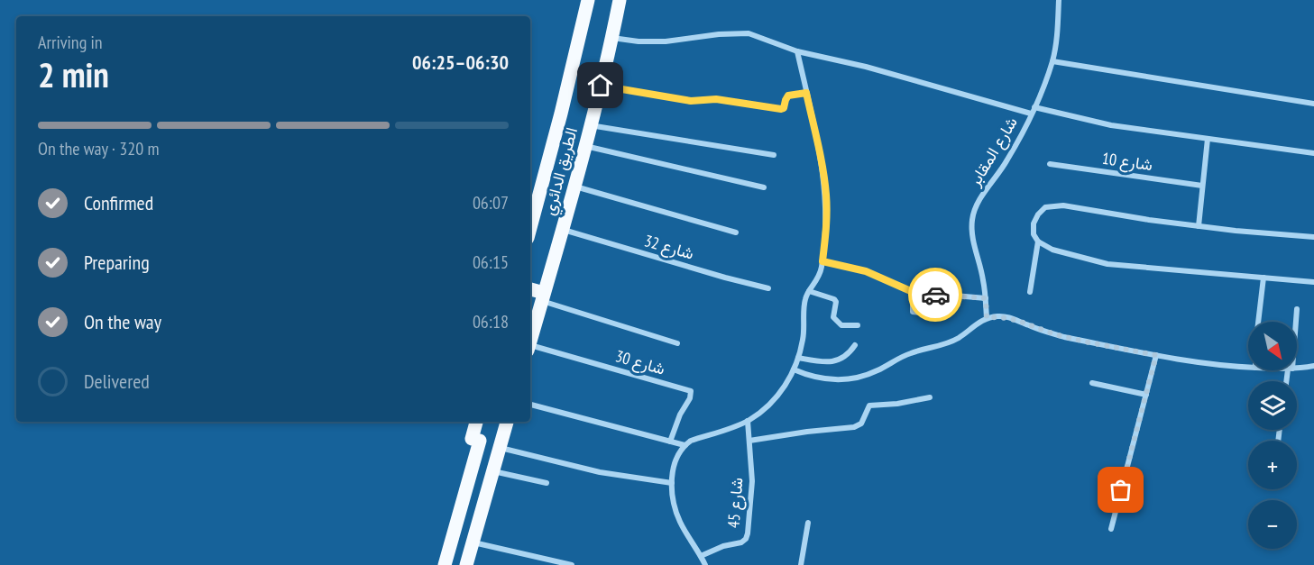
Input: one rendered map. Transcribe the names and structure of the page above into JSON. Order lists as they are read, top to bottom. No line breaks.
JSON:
{"streets":{"main road":["الطريق الدائري"],"street":["شارع المقابر","شارع 10","شارع 32","شارع 30","شارع 45"]},"crossings":[["الطريق الدائري","شارع 32"]],"north":"bottom right","page":{"heading":["2 min","Arriving in","06:25–06:30"],"bar":"On the way · 320 m","list":[["Confirmed","06:07"],["Preparing","06:15"],["On the way","06:18"],"Delivered"],"map_buttons":["+","−"]}}
